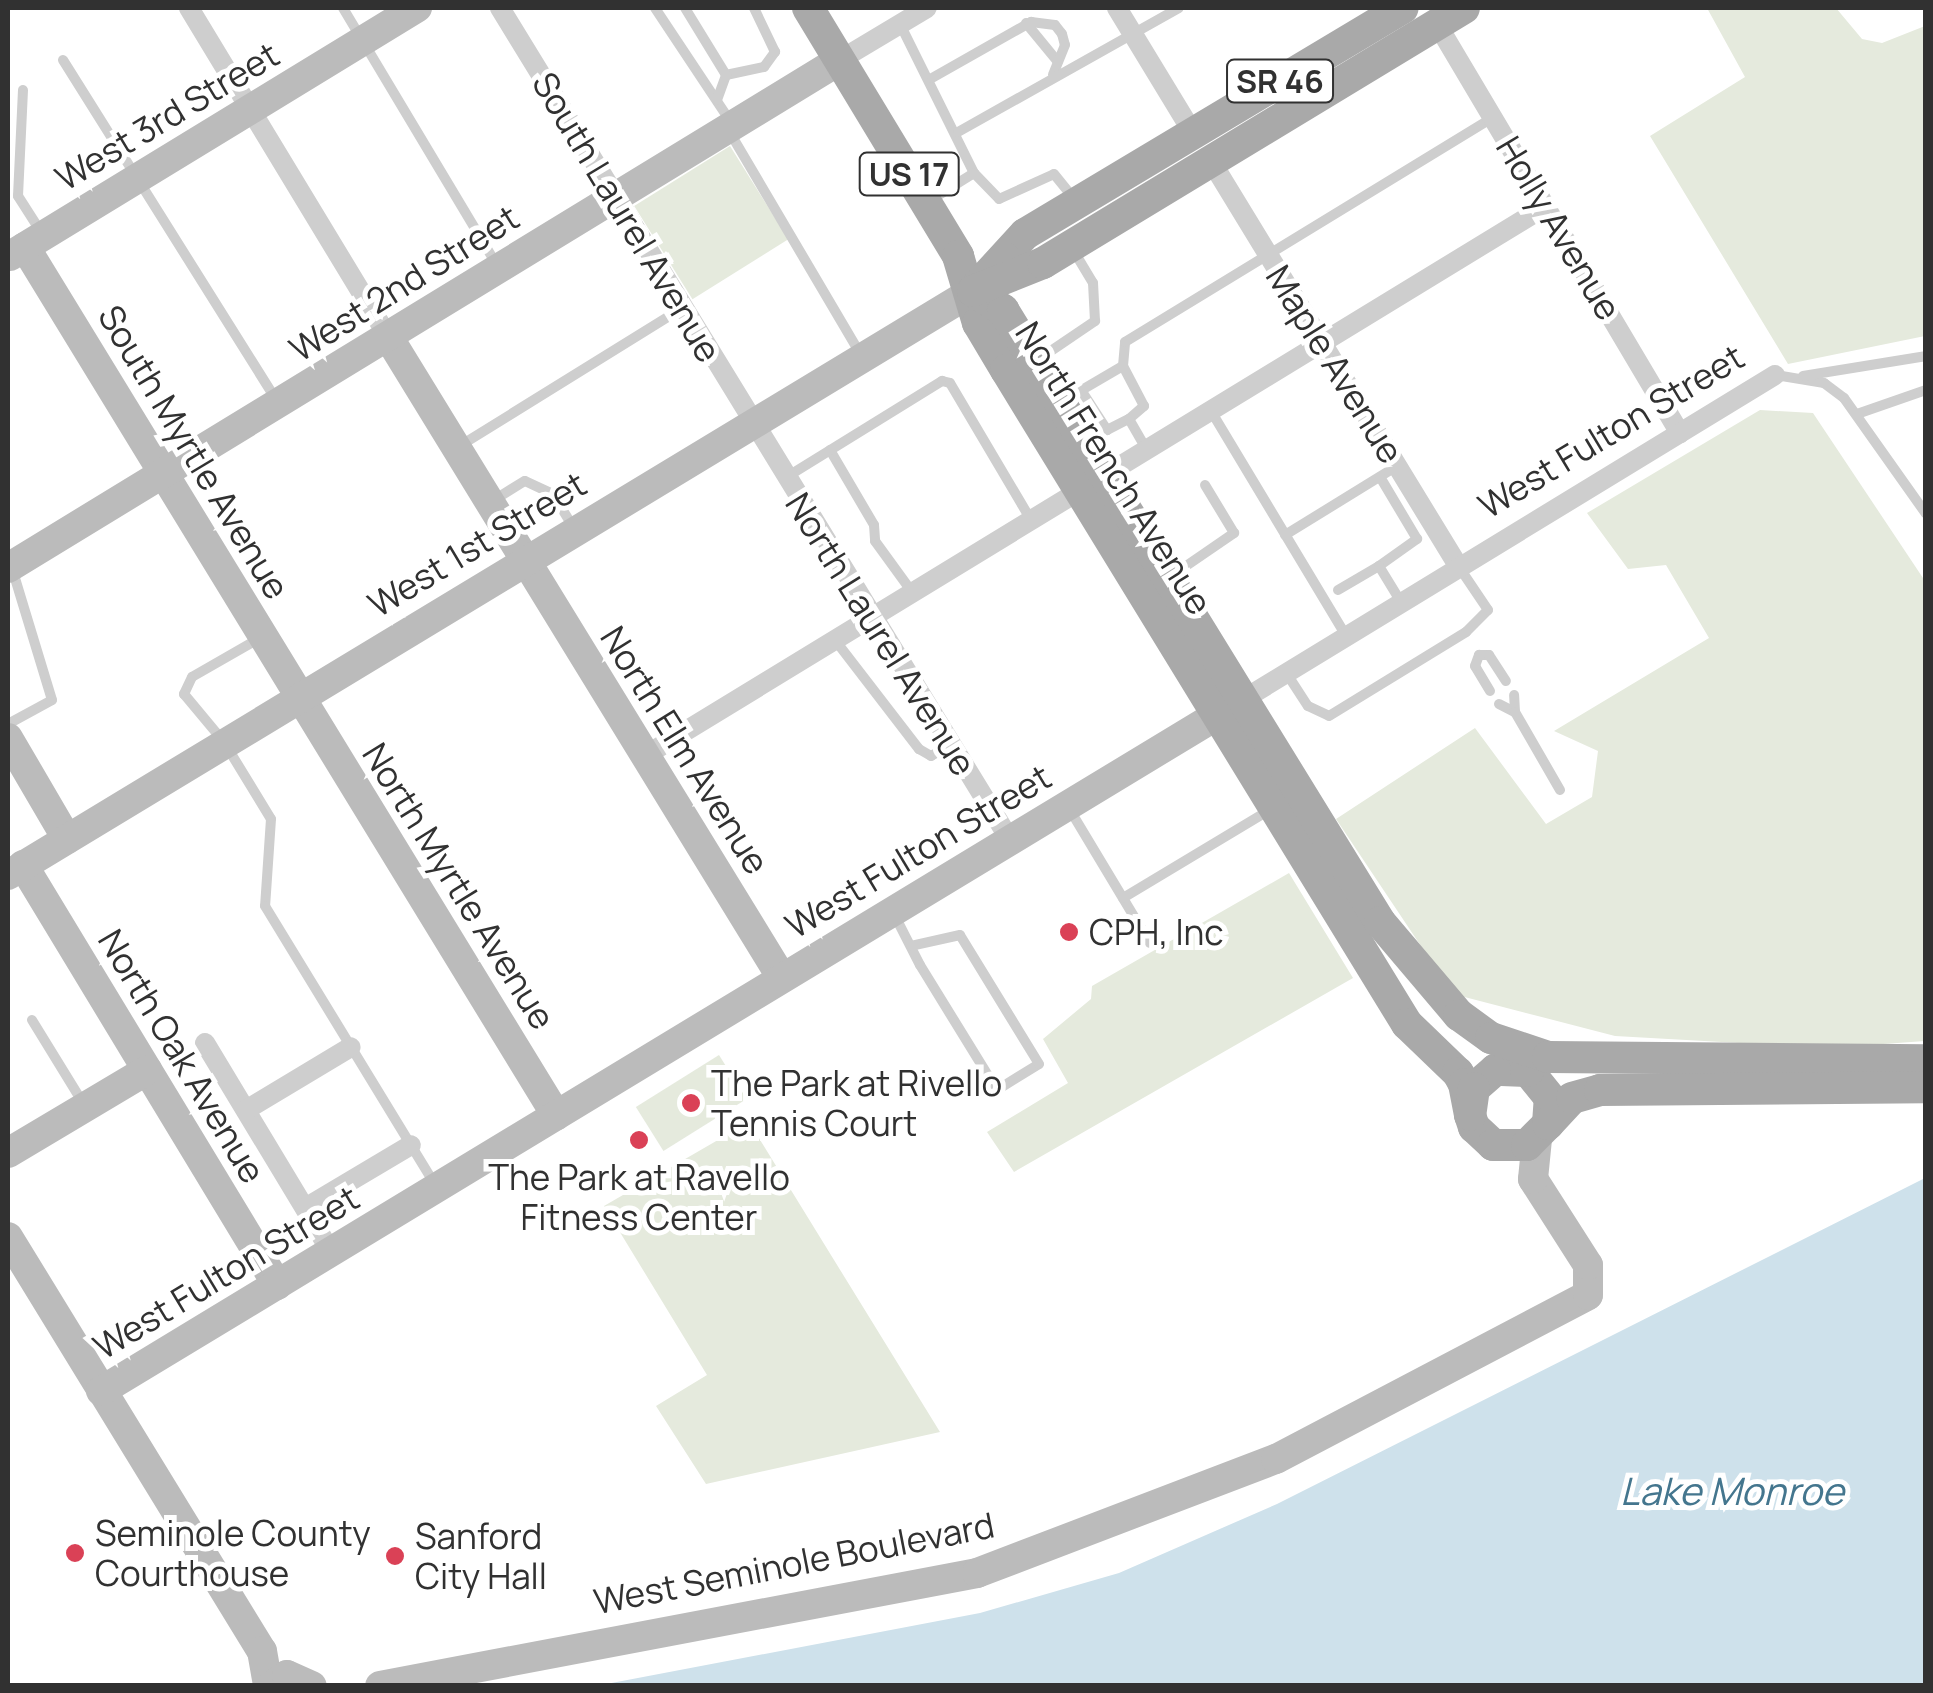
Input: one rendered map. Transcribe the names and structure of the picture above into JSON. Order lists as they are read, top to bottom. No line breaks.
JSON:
{"streets":{"main road":["SR 46","US 17","North French Avenue","West 1st Street"],"street":["West 3rd Street","South Laurel Avenue","Holly Avenue","West 2nd Street","Maple Avenue","West Fulton Street","South Myrtle Avenue","North Laurel Avenue","North Elm Avenue","North Myrtle Avenue","North Oak Avenue","West Seminole Boulevard"]},"crossings":[["West 3rd Street","South Myrtle Avenue"],["US 17","West 2nd Street"],["US 17","North French Avenue"],["US 17","West 1st Street"],["South Laurel Avenue","West 2nd Street"],["South Laurel Avenue","West 1st Street"],["South Laurel Avenue","North Laurel Avenue"],["Holly Avenue","West Fulton Street"],["Holly Avenue","West 1st Street"],["West 2nd Street","South Myrtle Avenue"],["West 2nd Street","North Elm Avenue"],["Maple Avenue","West Fulton Street"],["Maple Avenue","West 1st Street"],["West Fulton Street","North French Avenue"],["West Fulton Street","North Laurel Avenue"],["West Fulton Street","North Elm Avenue"],["West Fulton Street","North Myrtle Avenue"],["West Fulton Street","North Oak Avenue"],["South Myrtle Avenue","West 1st Street"],["South Myrtle Avenue","North Myrtle Avenue"],["North French Avenue","West 1st Street"],["North French Avenue","West Seminole Boulevard"],["West 1st Street","North Laurel Avenue"],["West 1st Street","North Elm Avenue"],["West 1st Street","North Myrtle Avenue"],["West 1st Street","North Oak Avenue"]],"water":["Lake Monroe"],"places":["CPH, Inc","The Park at Rivello Tennis Court","The Park at Ravello Fitness Center","Seminole County Courthouse","Sanford City Hall"]}
